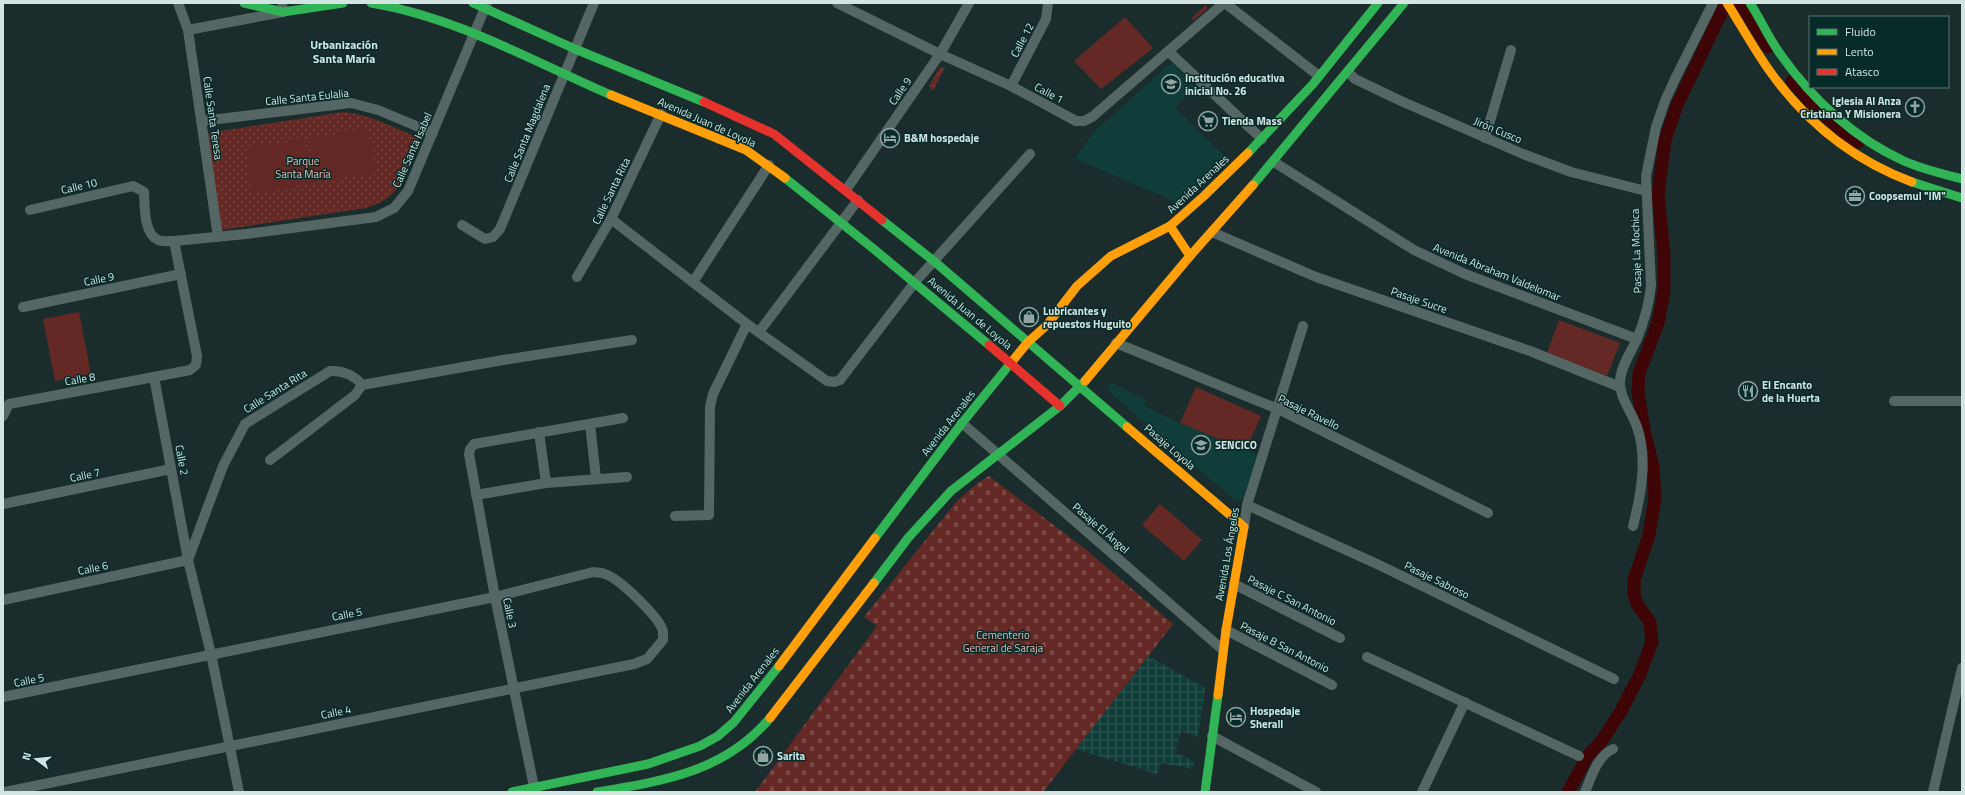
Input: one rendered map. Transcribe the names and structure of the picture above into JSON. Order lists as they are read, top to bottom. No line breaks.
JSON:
{"streets":{"street":["Calle 12","Calle 9","Calle 1","Calle Santa Eulalia","Calle Santa Teresa","Avenida Juan de Loyola","Jirón Cusco","Calle Santa Magdalena","Calle Santa Isabel","Avenida Arenales","Calle 10","Calle Santa Rita","Pasaje La Mochica","Avenida Abraham Valdelomar","Pasaje Sucre","Calle 8","Pasaje Ravello","Pasaje Loyola","Calle 2","Calle 7","Pasaje El Ángel","Avenida Los Ángeles","Calle 6","Pasaje Sabroso","Pasaje C San Antonio","Calle 3","Calle 5","Pasaje B San Antonio","Calle 4"]},"crossings":[["Calle 12","Calle 1"],["Calle 9","Calle 1"],["Calle 9","Avenida Juan de Loyola"],["Calle Santa Eulalia","Calle Santa Teresa"],["Calle Santa Eulalia","Calle Santa Isabel"],["Calle Santa Teresa","Calle Santa Isabel"],["Avenida Juan de Loyola","Calle Santa Magdalena"],["Avenida Juan de Loyola","Calle Santa Isabel"],["Avenida Juan de Loyola","Avenida Arenales"],["Avenida Juan de Loyola","Calle Santa Rita"],["Avenida Juan de Loyola","Pasaje Loyola"],["Jirón Cusco","Pasaje La Mochica"],["Calle Santa Isabel","Calle 10"],["Avenida Arenales","Pasaje El Ángel"],["Avenida Arenales","Calle 3"],["Calle Santa Rita","Calle 2"],["Calle Santa Rita","Calle 6"],["Pasaje La Mochica","Avenida Abraham Valdelomar"],["Pasaje La Mochica","Pasaje Sucre"],["Calle 8","Calle 2"],["Pasaje Ravello","Avenida Los Ángeles"],["Pasaje Loyola","Avenida Los Ángeles"],["Calle 2","Calle 7"],["Calle 2","Calle 6"],["Calle 2","Calle 5"],["Calle 2","Calle 4"],["Pasaje El Ángel","Avenida Los Ángeles"],["Avenida Los Ángeles","Pasaje Sabroso"],["Avenida Los Ángeles","Pasaje C San Antonio"],["Avenida Los Ángeles","Pasaje B San Antonio"],["Calle 3","Calle 5"],["Calle 3","Calle 4"],["Calle 5","Calle 4"]],"districts":["Urbanización Santa María"],"parks":["Parque Santa María","Cementerio General de Saraja"],"places":{"school or university":["Institución educativa inicial No. 26","SENCICO"],"church":["Iglesia Al Anza Cristiana Y Misionera"],"supermarket":["Tienda Mass"],"hotel":["B&M hospedaje","Hospedaje Sherall"],"office":["Coopsemul \"IM\""],"shop":["Lubricantes y repuestos Huguito","Sarita"],"restaurant":["El Encanto de la Huerta"]},"legend":["Fluido","Lento","Atasco"],"north":"left"}
